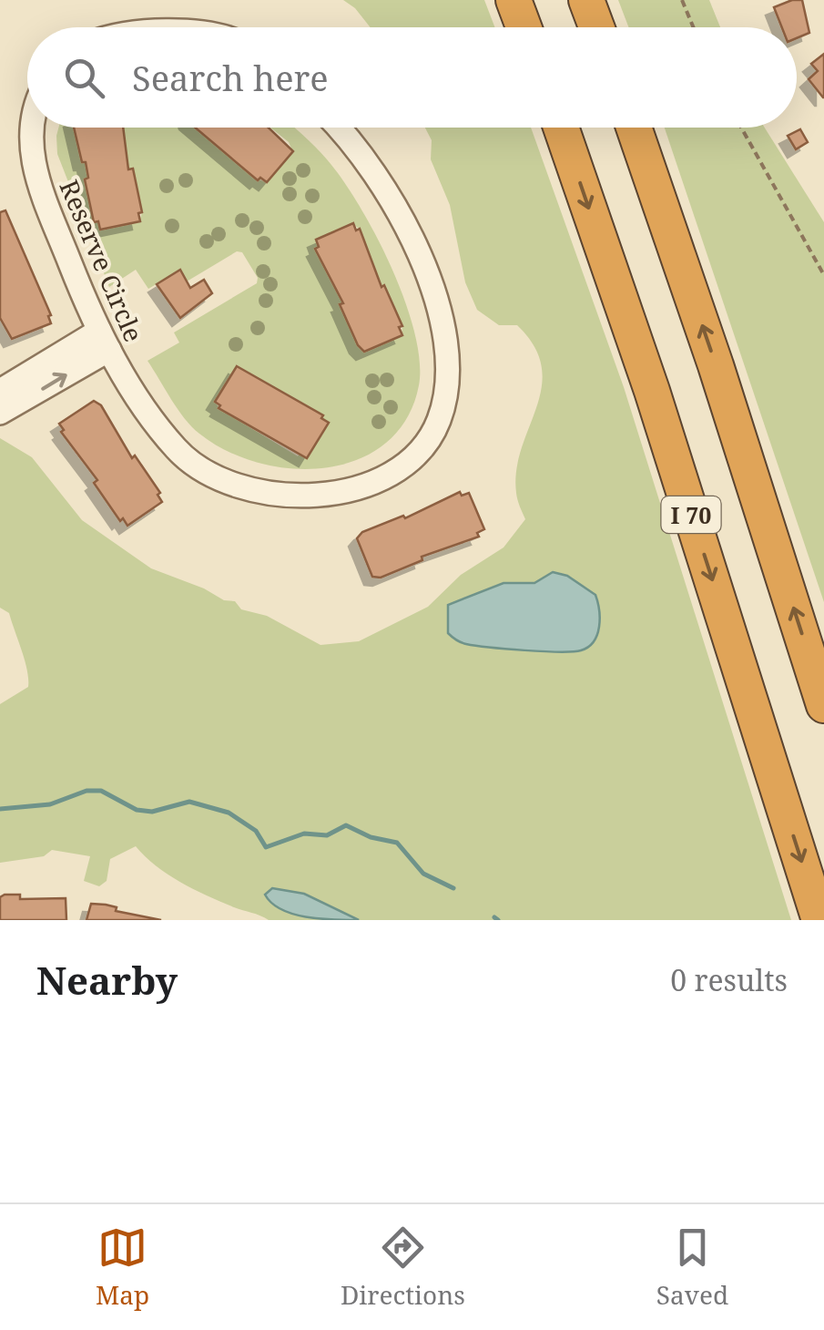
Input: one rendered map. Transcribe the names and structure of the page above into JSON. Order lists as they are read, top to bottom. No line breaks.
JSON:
{"streets":{"highway":["I 70"],"street":["Reserve Circle"]},"page":{"search":"Search here","heading":["Nearby","0 results"],"nav":["Map","Directions","Saved"]}}
